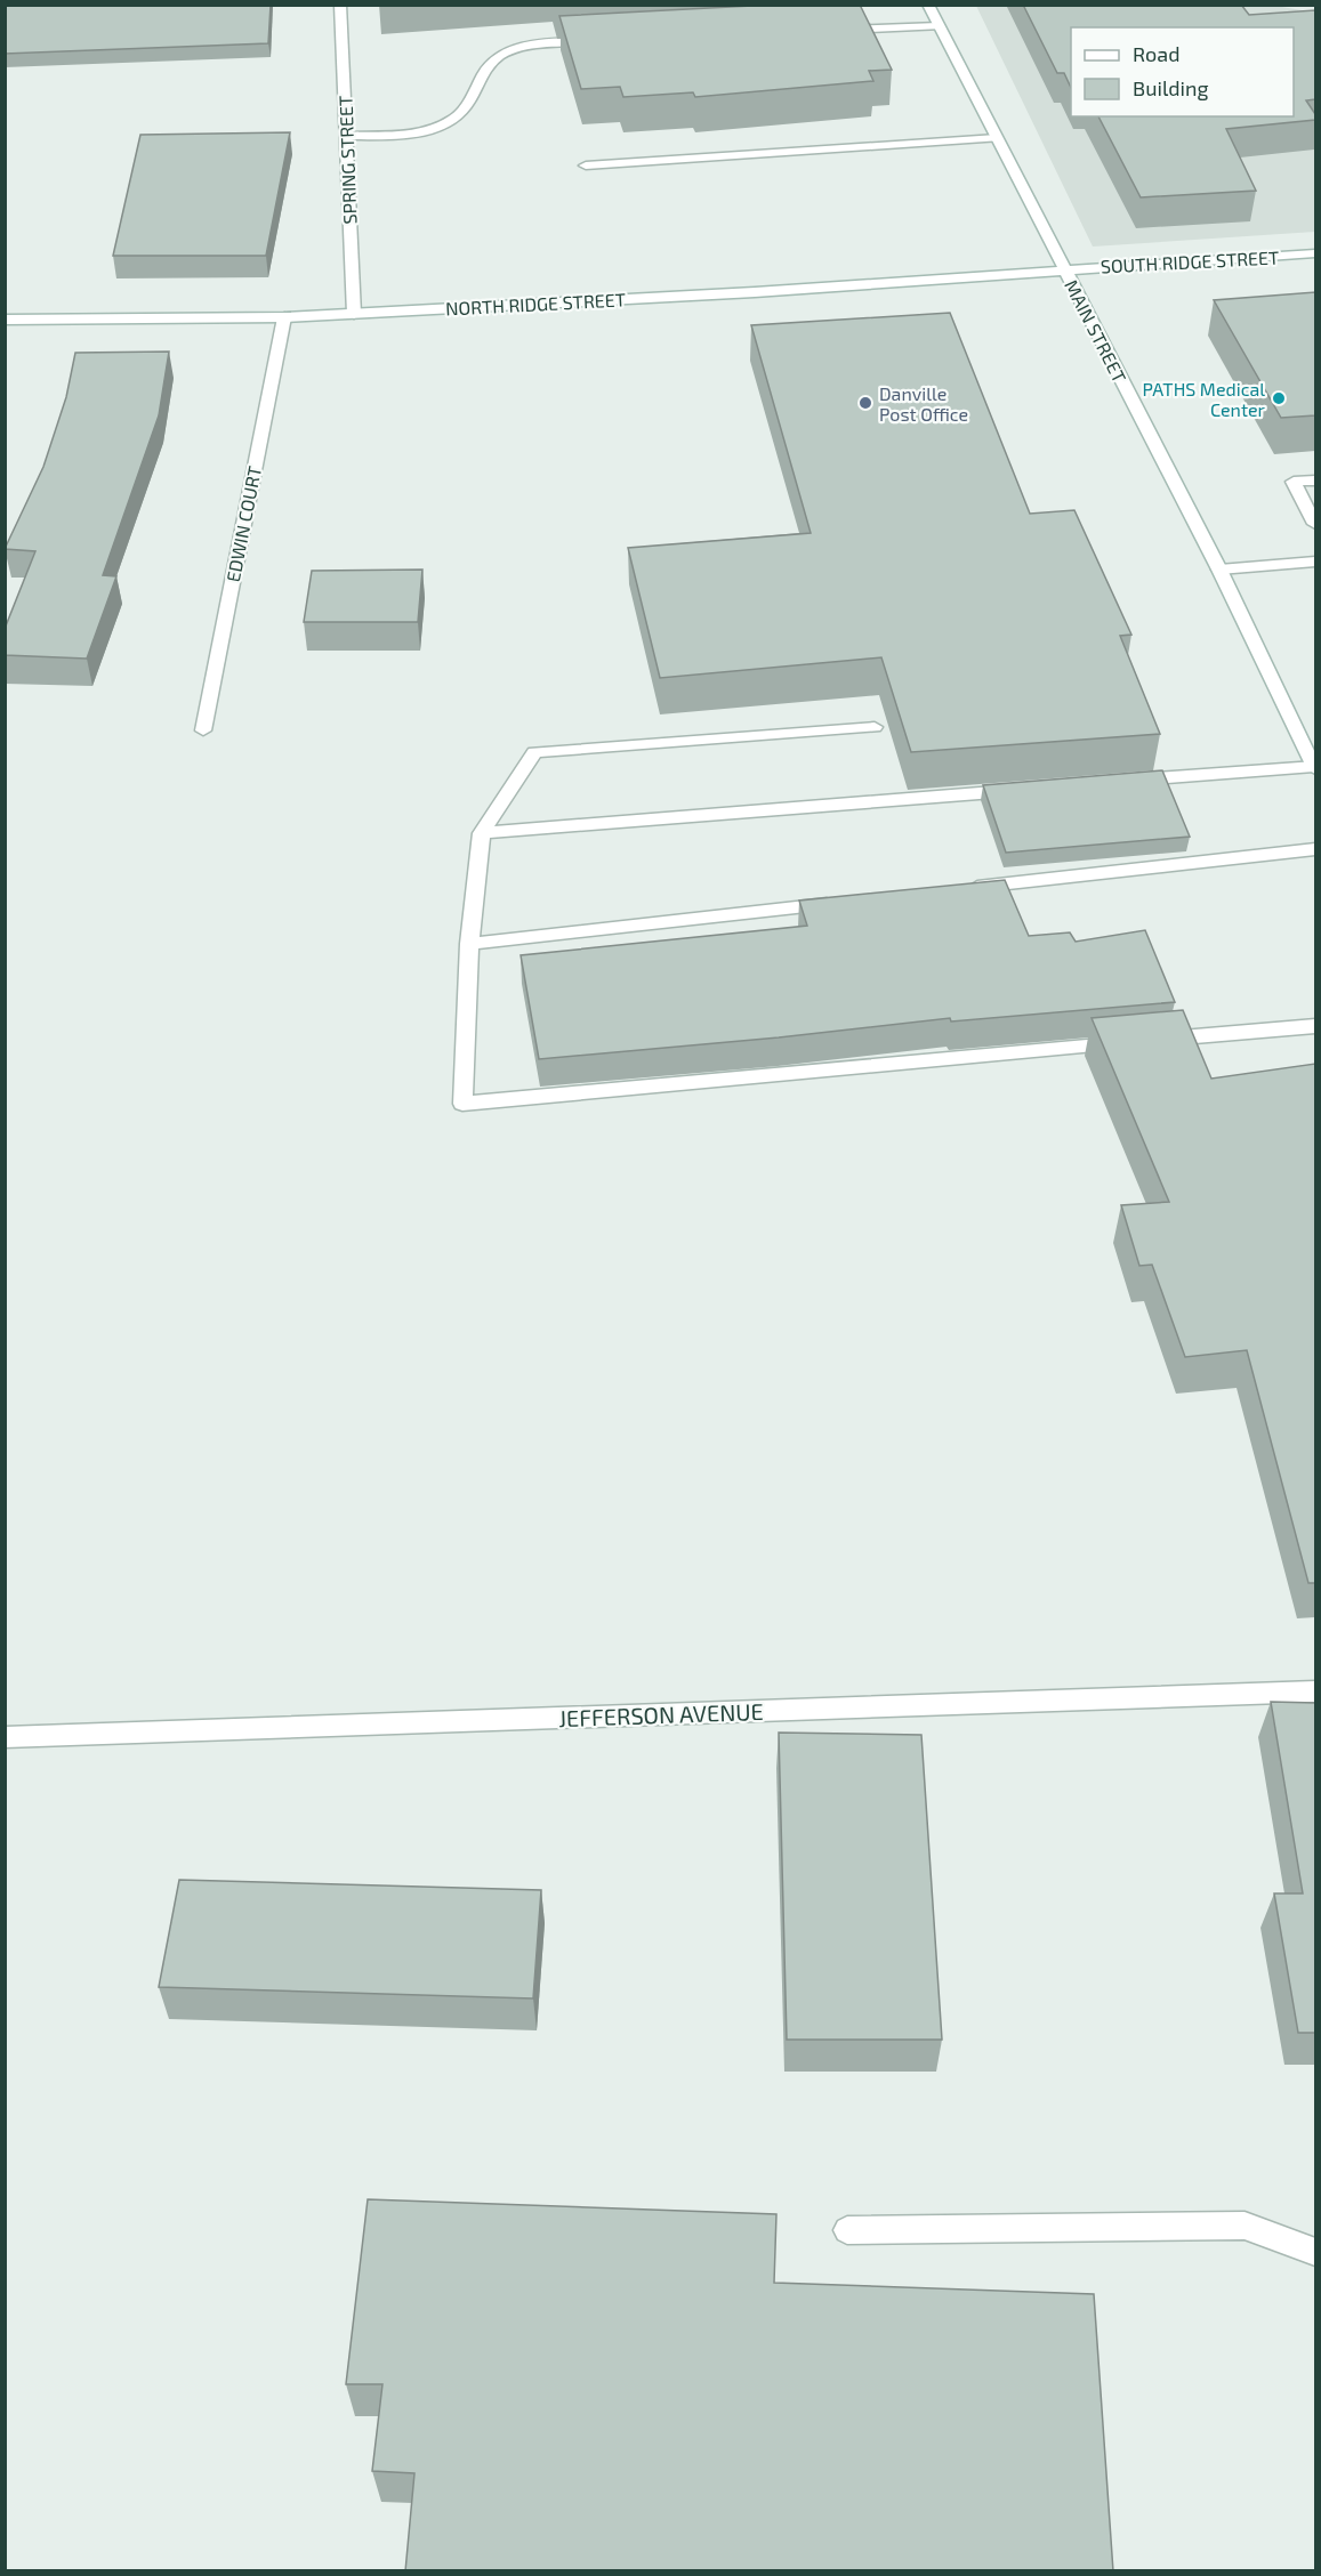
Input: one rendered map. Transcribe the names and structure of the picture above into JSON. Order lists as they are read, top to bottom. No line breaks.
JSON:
{"streets":{"street":["SPRING STREET","SOUTH RIDGE STREET","NORTH RIDGE STREET","MAIN STREET","EDWIN COURT","JEFFERSON AVENUE"]},"crossings":[["SPRING STREET","NORTH RIDGE STREET"],["SOUTH RIDGE STREET","NORTH RIDGE STREET"],["SOUTH RIDGE STREET","MAIN STREET"],["NORTH RIDGE STREET","MAIN STREET"],["NORTH RIDGE STREET","EDWIN COURT"]],"places":["PATHS Medical Center","Danville Post Office"],"legend":["Road","Building"]}
